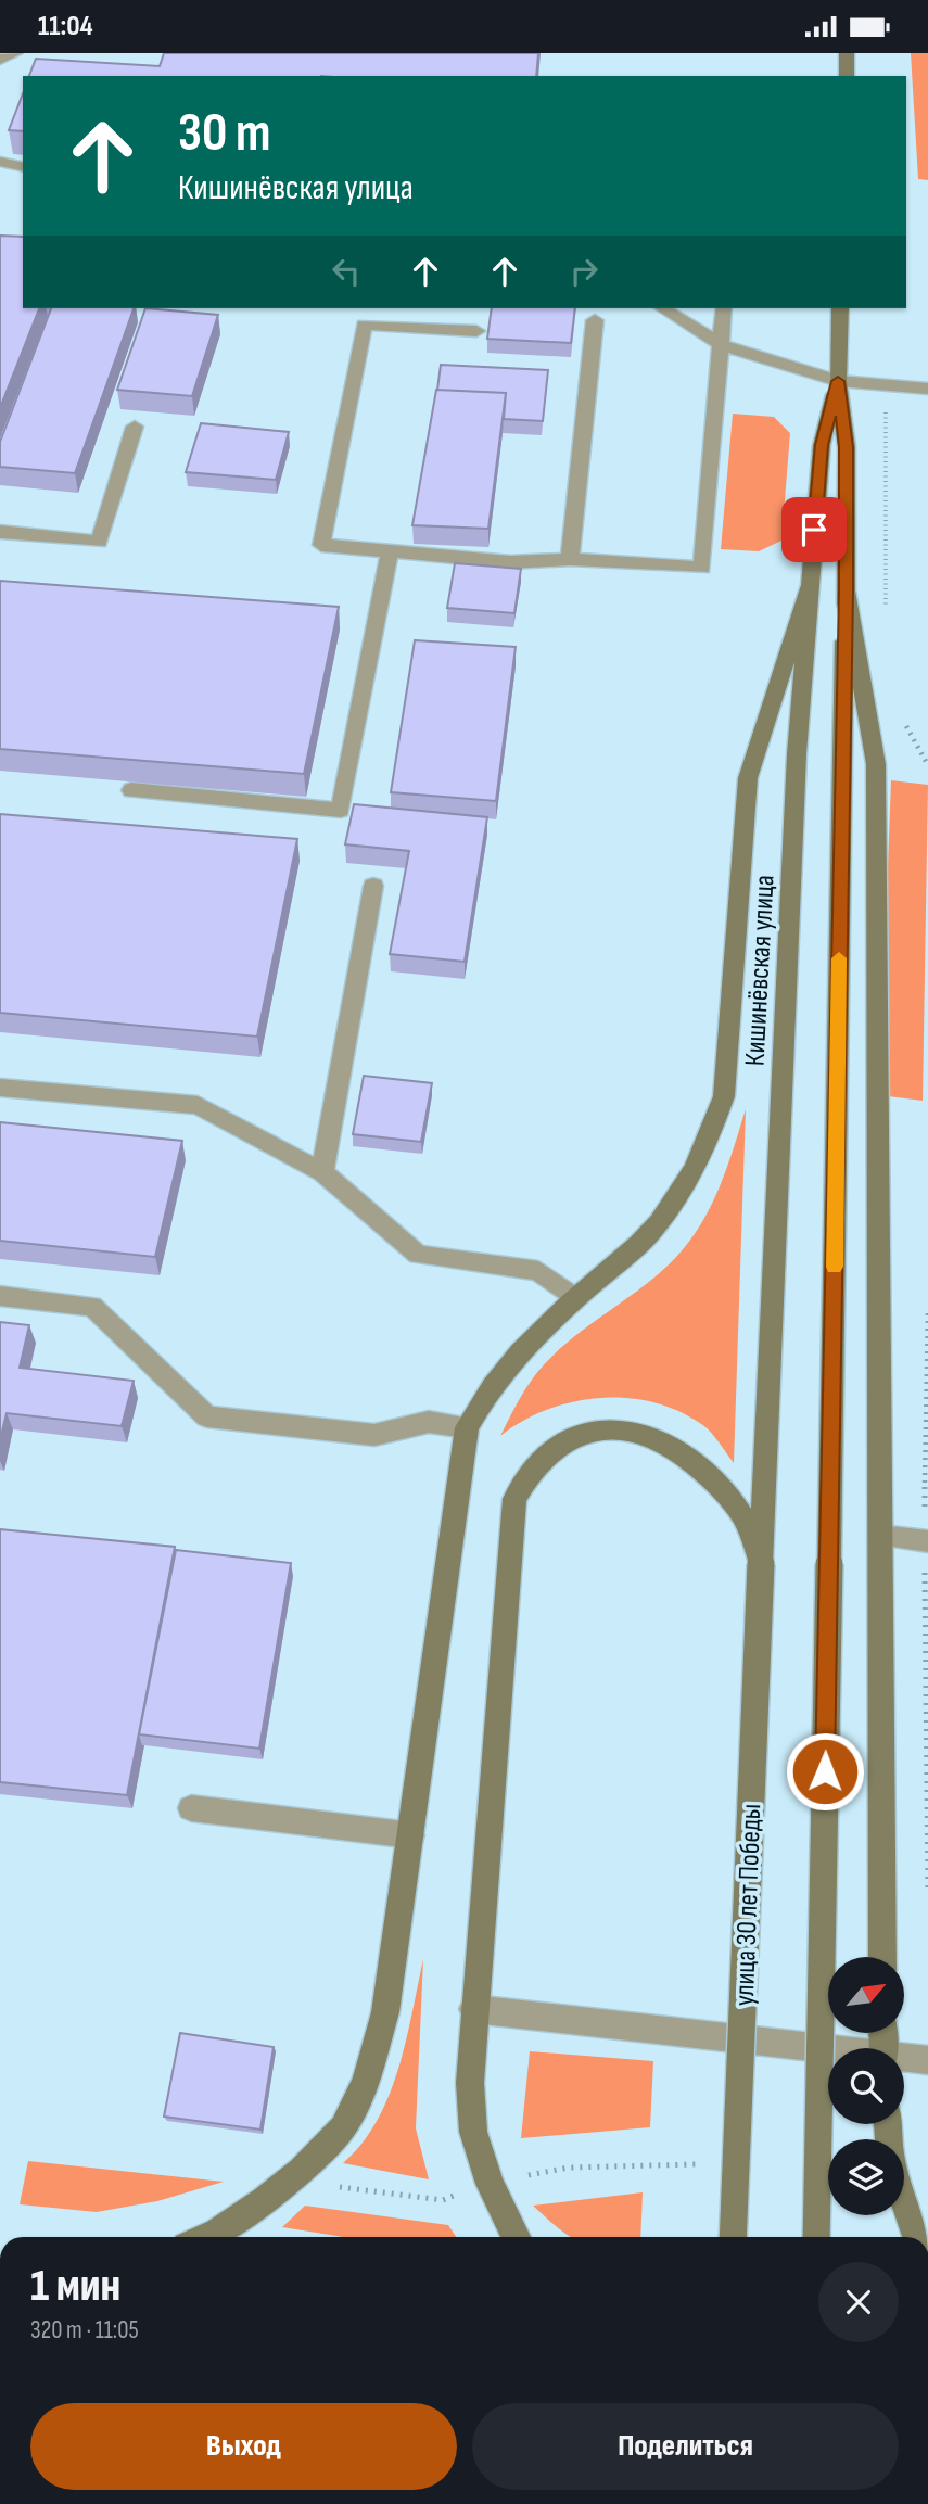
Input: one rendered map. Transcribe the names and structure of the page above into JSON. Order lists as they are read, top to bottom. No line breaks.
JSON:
{"streets":{"street":["Кишинёвская улица","улица 30 лет Победы"]},"crossings":[["Кишинёвская улица","улица 30 лет Победы"]],"north":"top right","page":{"status":"11:04","turn":["30 m","Кишинёвская улица"],"heading":["1 мин","320 m · 11:05"],"buttons":["Выход","Поделиться"]}}
